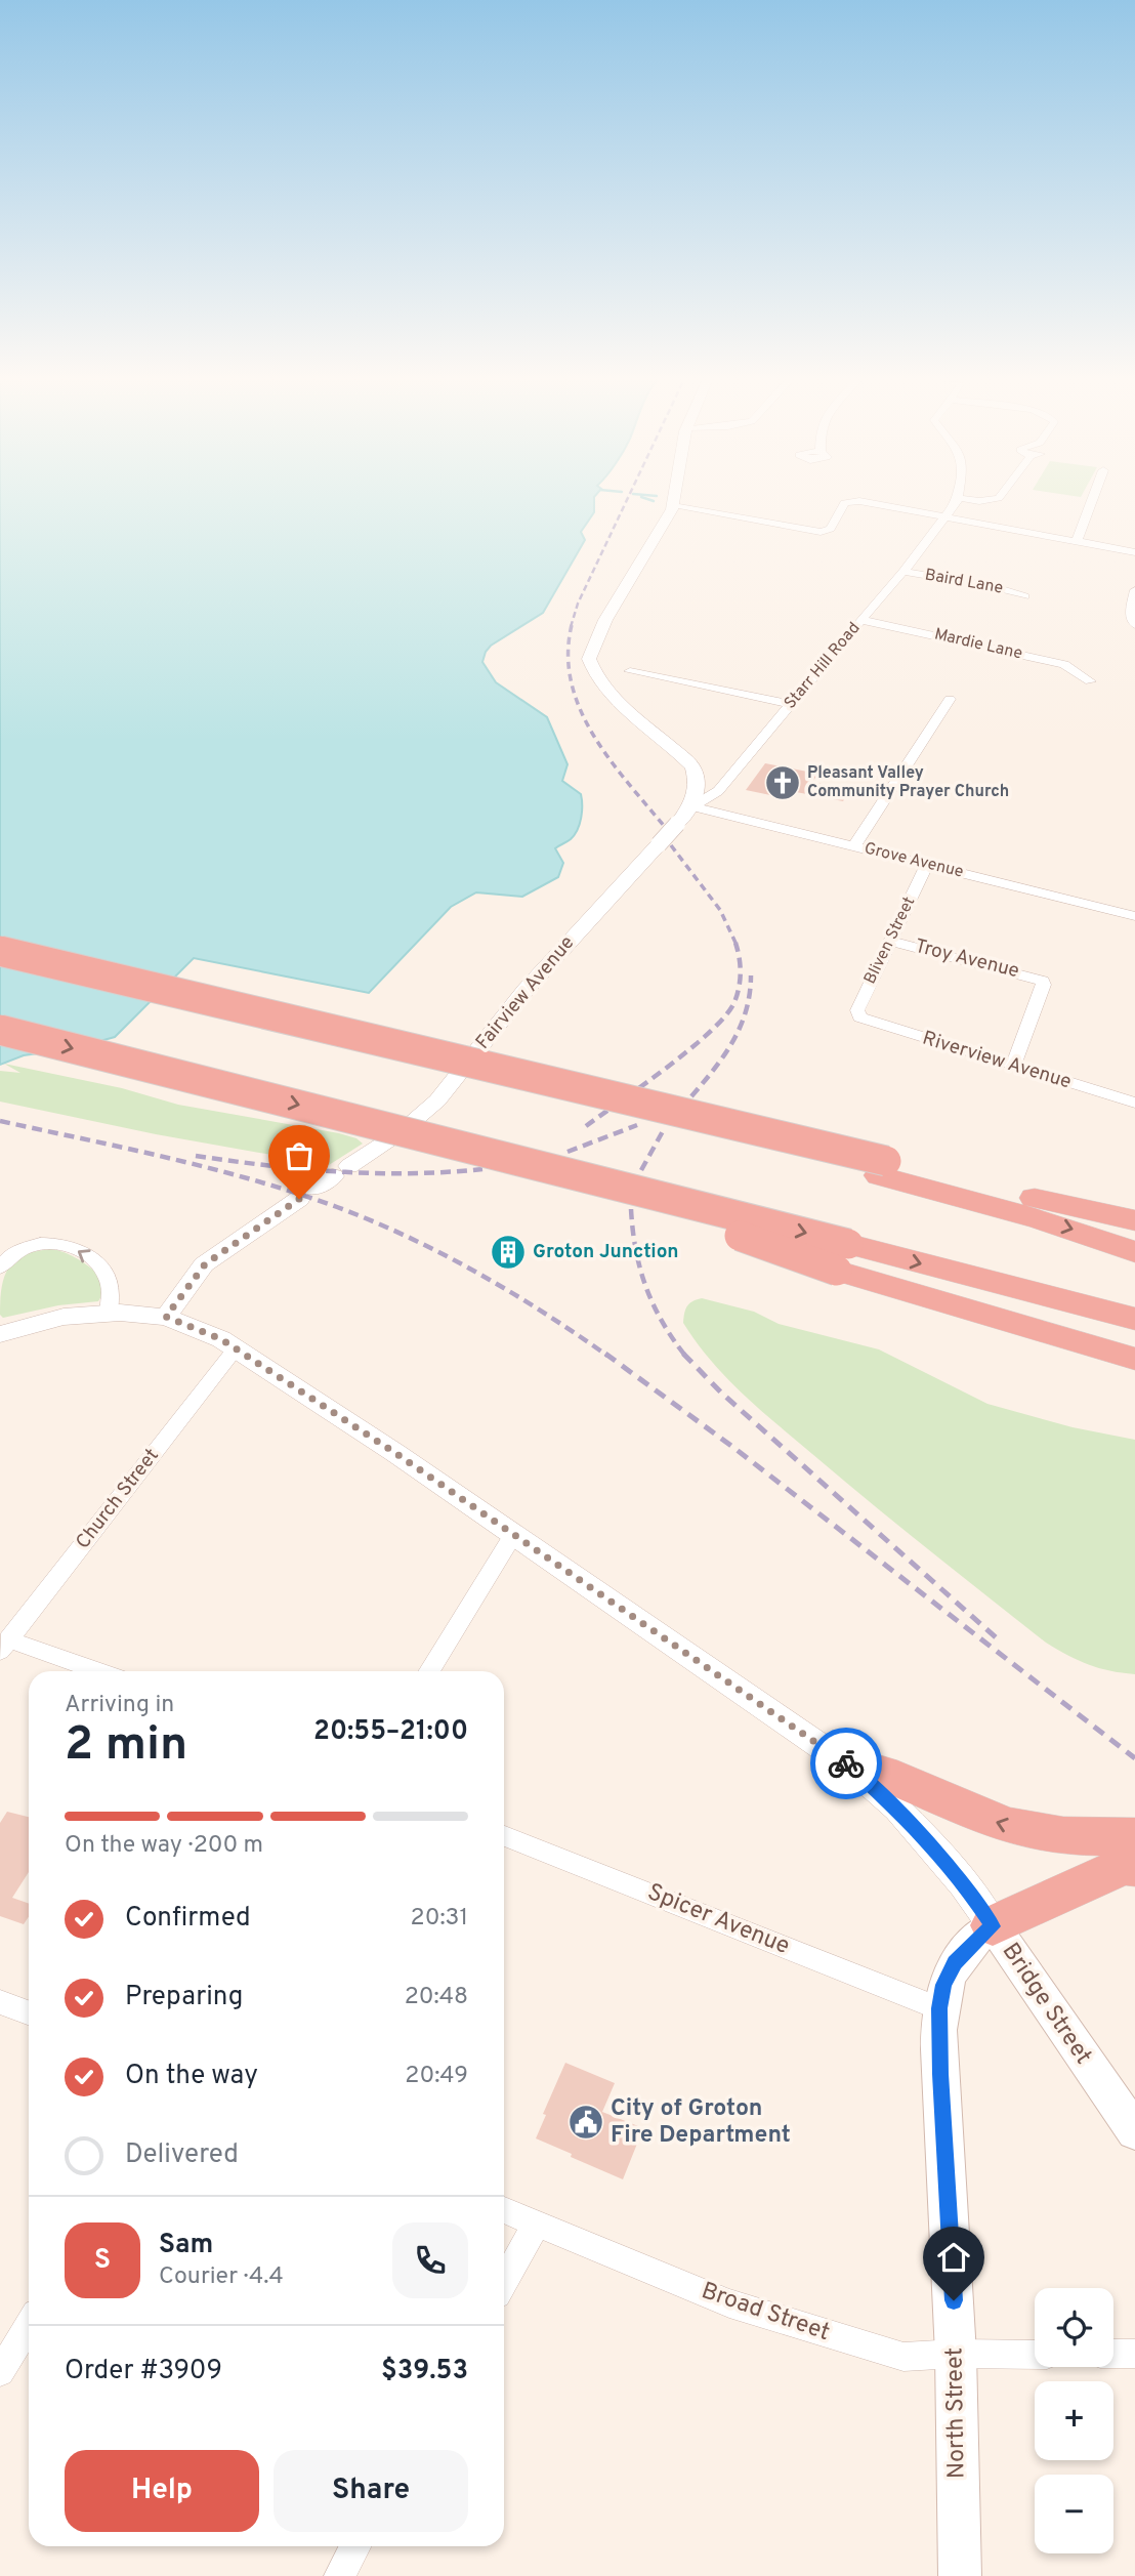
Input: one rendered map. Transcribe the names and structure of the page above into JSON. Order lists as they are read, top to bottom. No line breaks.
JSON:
{"streets":{"main road":["Bridge Street","North Street"],"street":["Baird Lane","Mardie Lane","Starr Hill Road","Grove Avenue","Bliven Street","Troy Avenue","Fairview Avenue","Riverview Avenue","Church Street","Spicer Avenue","Broad Street"]},"crossings":[["Baird Lane","Starr Hill Road"],["Mardie Lane","Starr Hill Road"],["Starr Hill Road","Grove Avenue"],["Starr Hill Road","Fairview Avenue"],["Grove Avenue","Bliven Street"],["Grove Avenue","Fairview Avenue"],["Bliven Street","Troy Avenue"],["Bliven Street","Riverview Avenue"],["Troy Avenue","Riverview Avenue"],["Fairview Avenue","Bridge Street"],["Church Street","Bridge Street"],["Spicer Avenue","North Street"],["Bridge Street","North Street"],["Broad Street","North Street"]],"places":{"church":["Pleasant Valley Community Prayer Church"],"building":["Groton Junction"],"public building":["City of Groton Fire Department"]},"page":{"heading":["2 min","Arriving in","20:55–21:00"],"panel":["Sam","Courier · 4.4","Order #3909","$39.53"],"bar":"On the way · 200 m","list":[["Confirmed","20:31"],["Preparing","20:48"],["On the way","20:49"],"Delivered"],"round":"S","map_buttons":["+","−"],"buttons":["Help","Share"]}}
